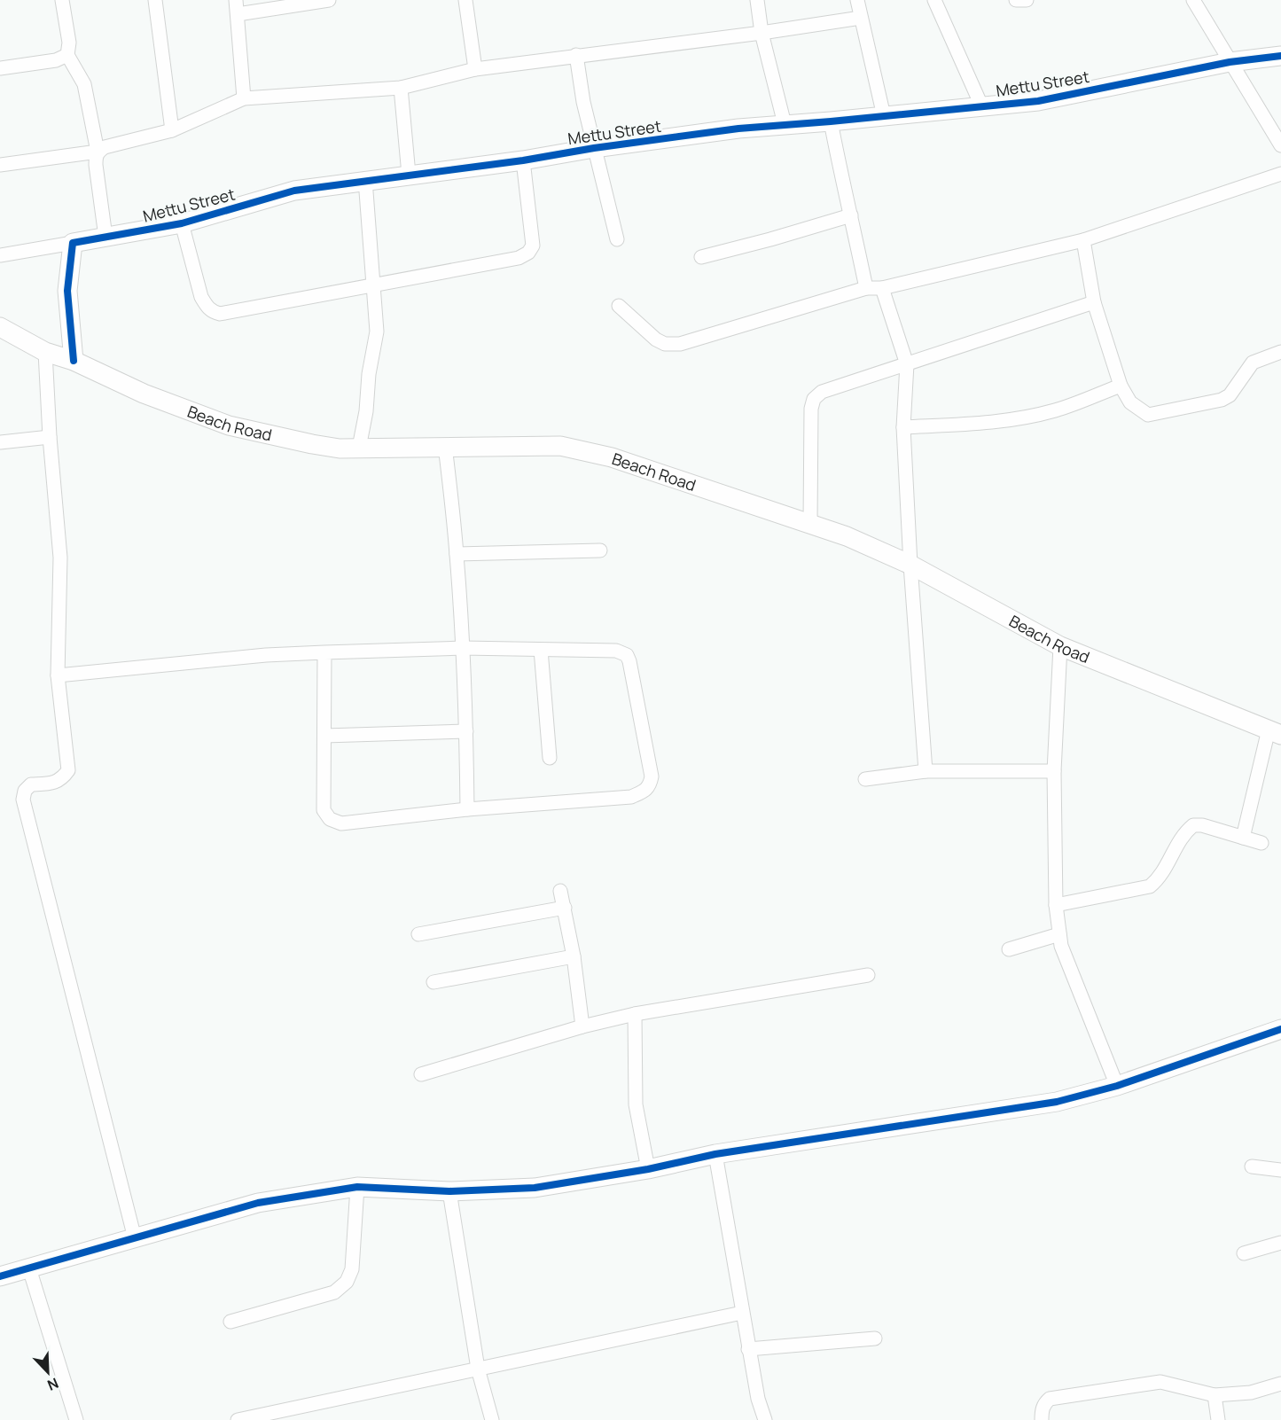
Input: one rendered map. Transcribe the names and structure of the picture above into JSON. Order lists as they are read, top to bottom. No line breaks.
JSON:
{"streets":{"street":["Mettu Street","Beach Road"]},"north":"bottom right"}
